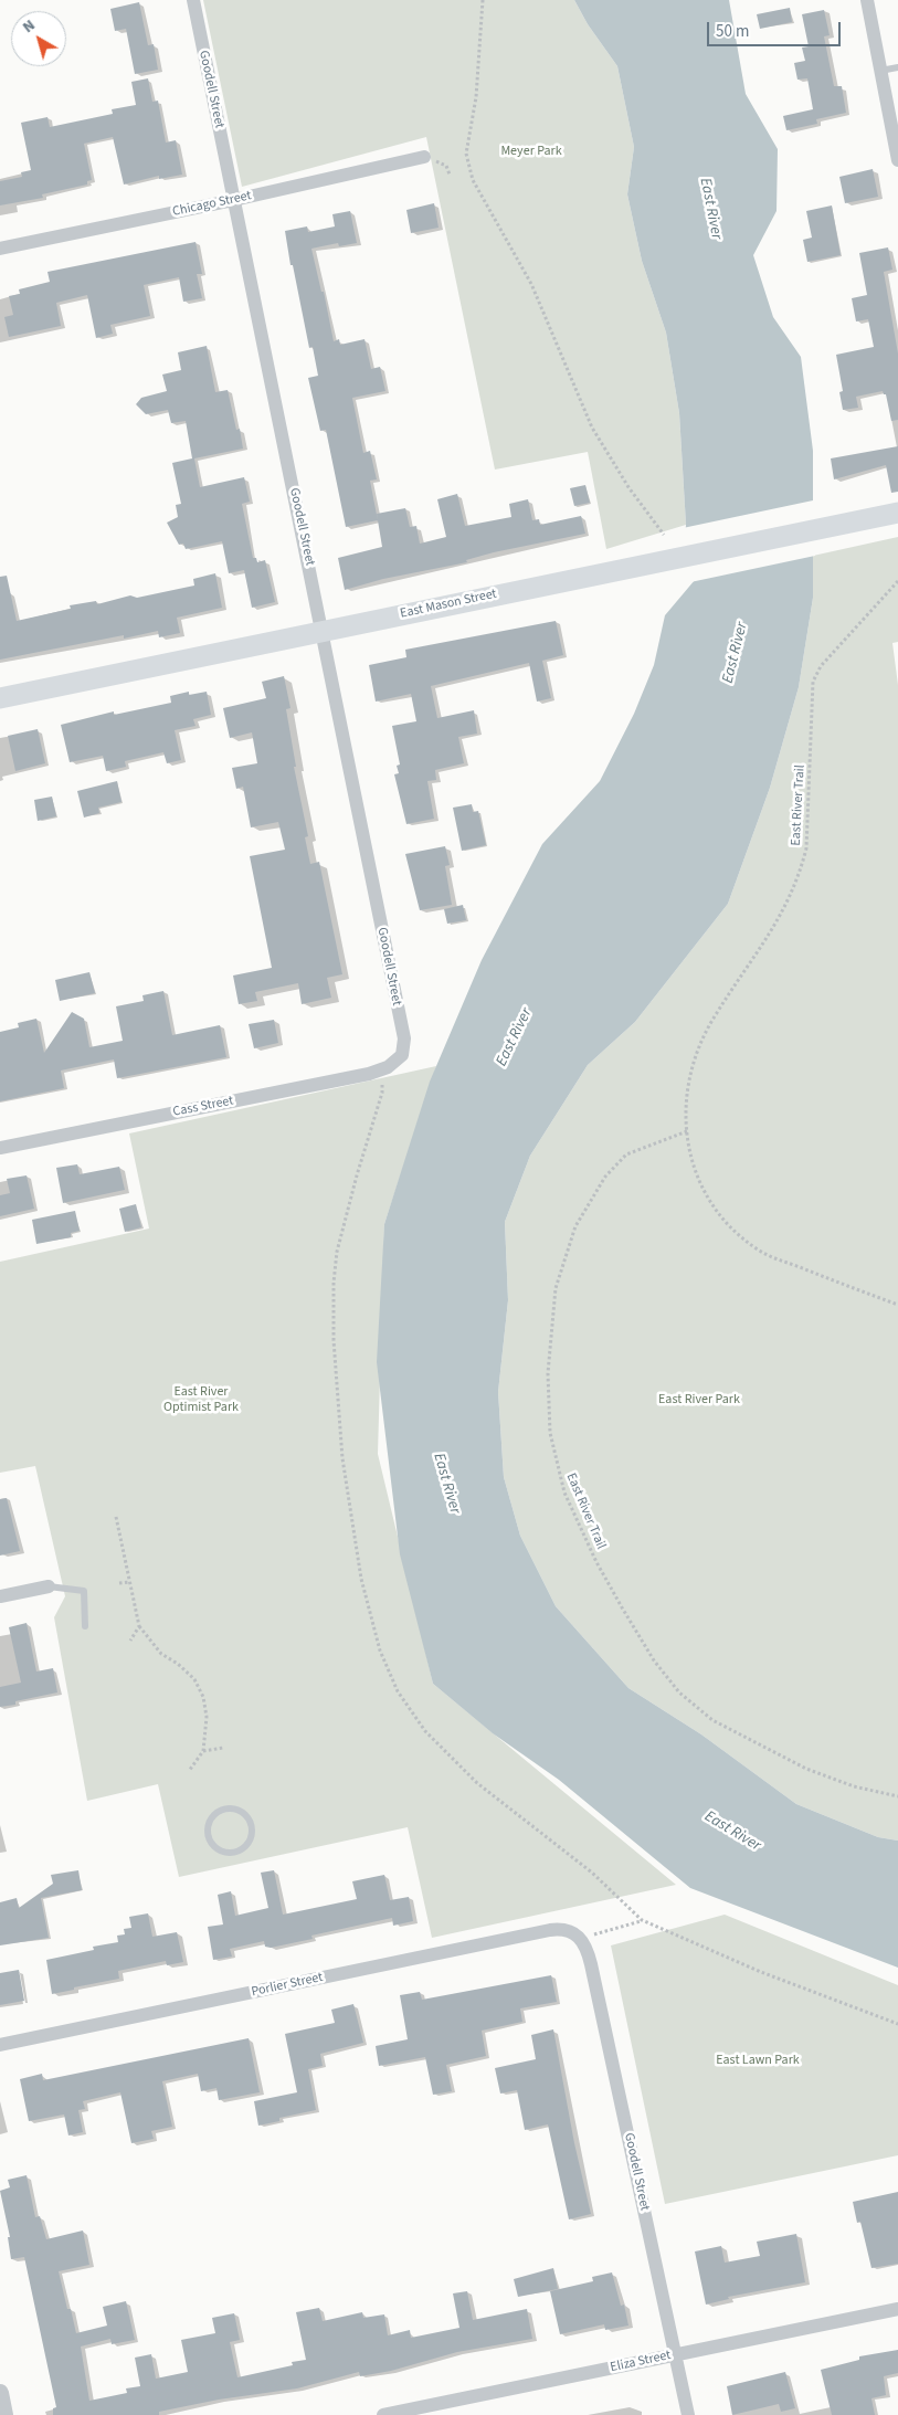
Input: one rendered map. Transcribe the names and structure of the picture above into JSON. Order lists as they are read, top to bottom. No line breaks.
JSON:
{"streets":{"main road":["East Mason Street"],"street":["Goodell Street","Chicago Street","Cass Street","Porlier Street","Eliza Street"],"path":["East River Trail"]},"crossings":[["Goodell Street","Chicago Street"],["Goodell Street","East Mason Street"],["Goodell Street","Cass Street"],["Goodell Street","Porlier Street"],["Goodell Street","Eliza Street"]],"water":["East River"],"parks":["Meyer Park","East River Optimist Park","East River Park","East Lawn Park"],"scale_bar":"50 m","north":"top left"}
